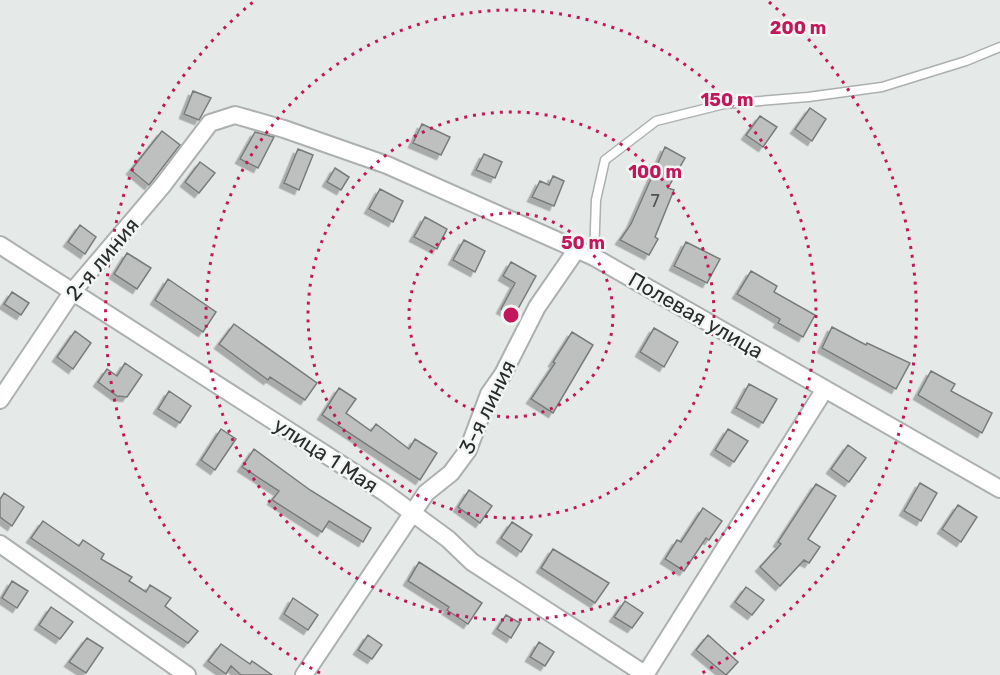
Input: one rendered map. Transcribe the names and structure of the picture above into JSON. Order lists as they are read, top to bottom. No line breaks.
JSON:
{"streets":{"street":["2-я линия","Полевая улица","3-я линия","улица 1 Мая"]},"crossings":[["2-я линия","Полевая улица"],["2-я линия","улица 1 Мая"],["Полевая улица","3-я линия"],["3-я линия","улица 1 Мая"]],"house_numbers":["7"],"rings":["200 m","150 m","100 m","50 m"]}
